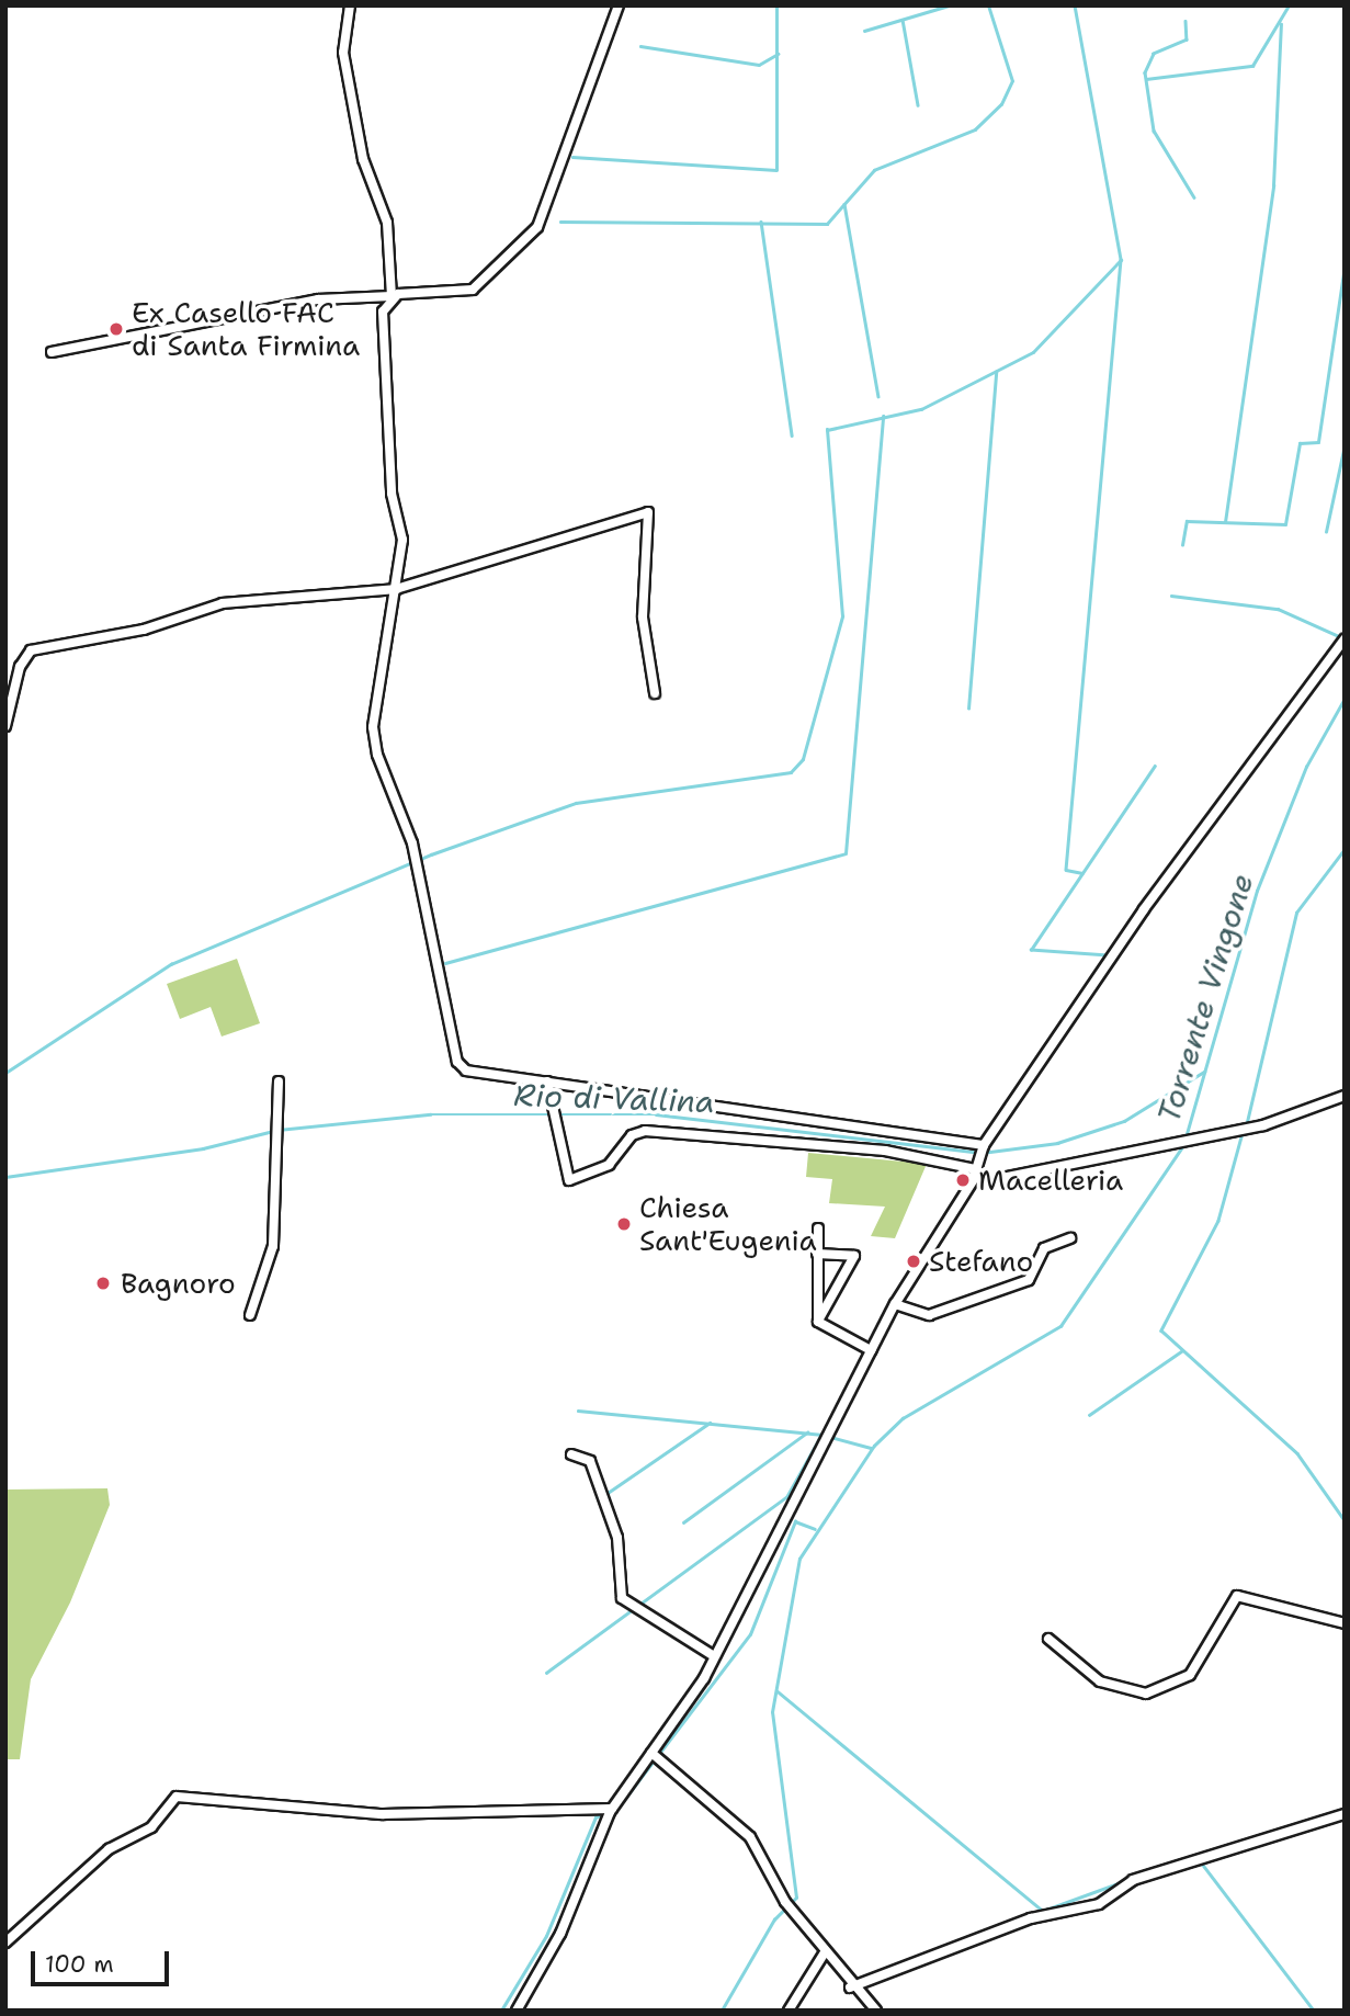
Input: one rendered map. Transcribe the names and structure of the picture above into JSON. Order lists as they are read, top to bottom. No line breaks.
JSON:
{"water":["Torrente Vingone","Rio di Vallina"],"places":["Ex Casello FAC di Santa Firmina","Macelleria","Chiesa Sant'Eugenia","Stefano","Bagnoro"],"scale_bar":"100 m"}
